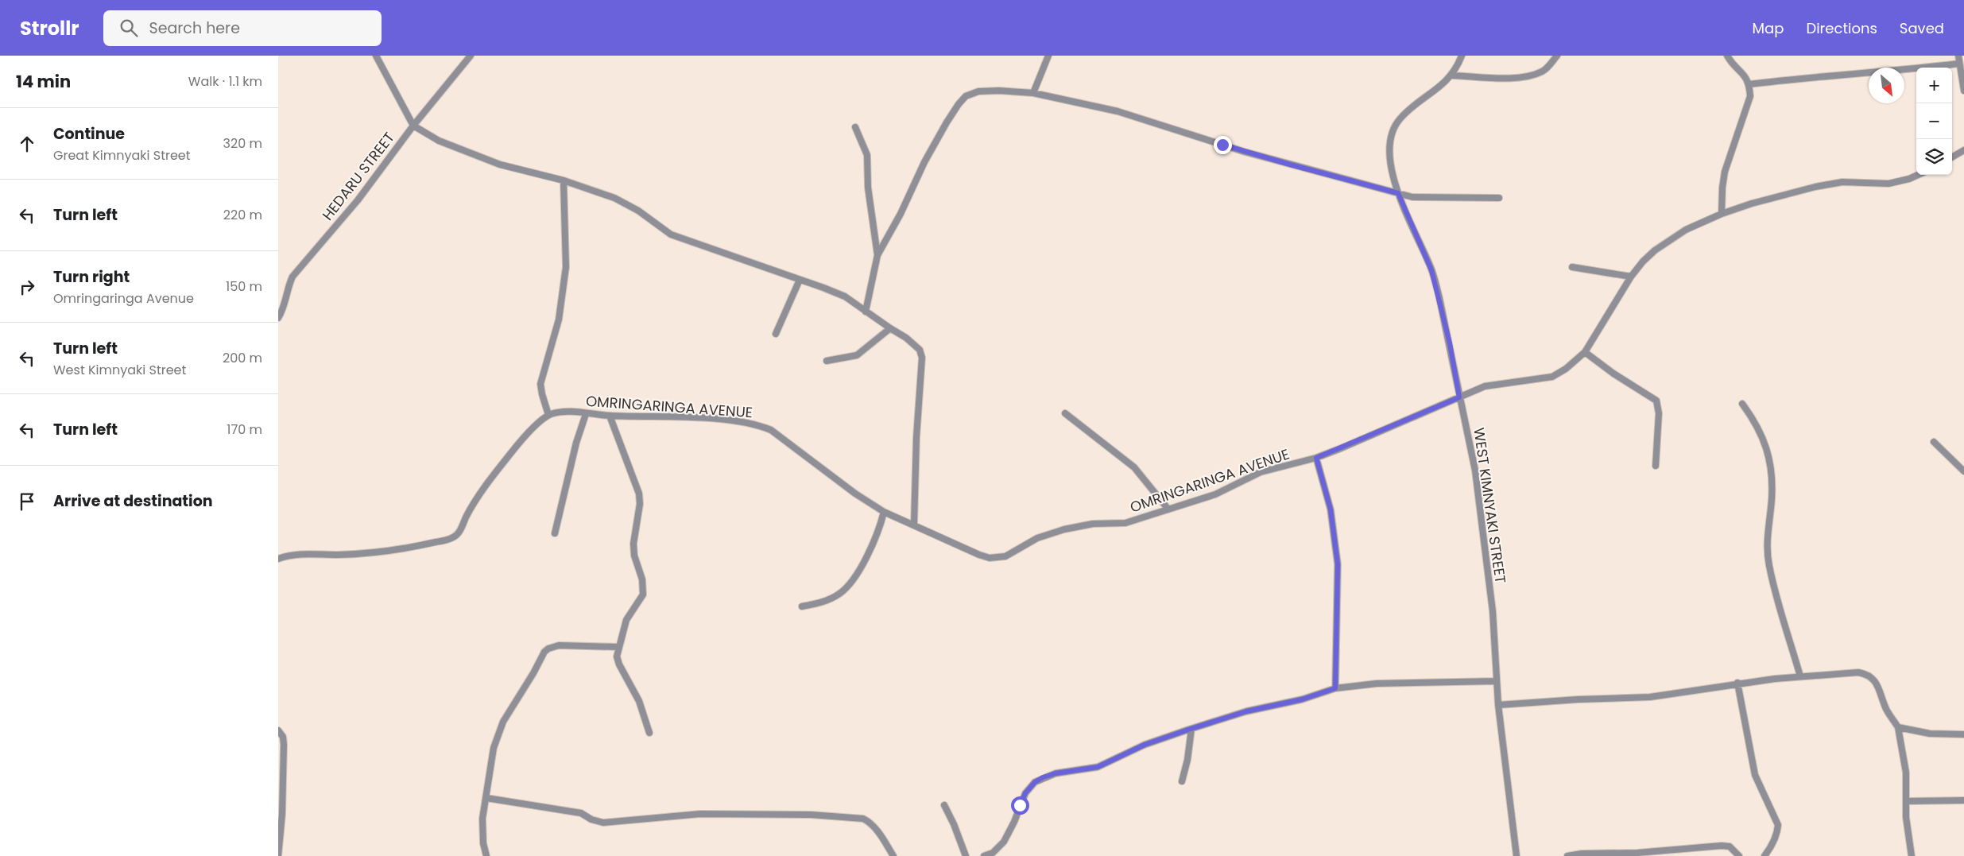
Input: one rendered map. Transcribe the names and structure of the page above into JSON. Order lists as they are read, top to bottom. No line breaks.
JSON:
{"streets":{"street":["HEDARU STREET","OMRINGARINGA AVENUE","WEST KIMNYAKI STREET"]},"crossings":[["OMRINGARINGA AVENUE","WEST KIMNYAKI STREET"]],"north":"bottom right","page":{"header":"Strollr","search":"Search here","nav":["Map","Directions","Saved"],"heading":["14 min","Walk · 1.1 km"],"map_buttons":["+","−"],"list":[["Continue","Great Kimnyaki Street","320 m"],["Turn left","220 m"],["Turn right","Omringaringa Avenue","150 m"],["Turn left","West Kimnyaki Street","200 m"],["Turn left","170 m"],"Arrive at destination"]}}
